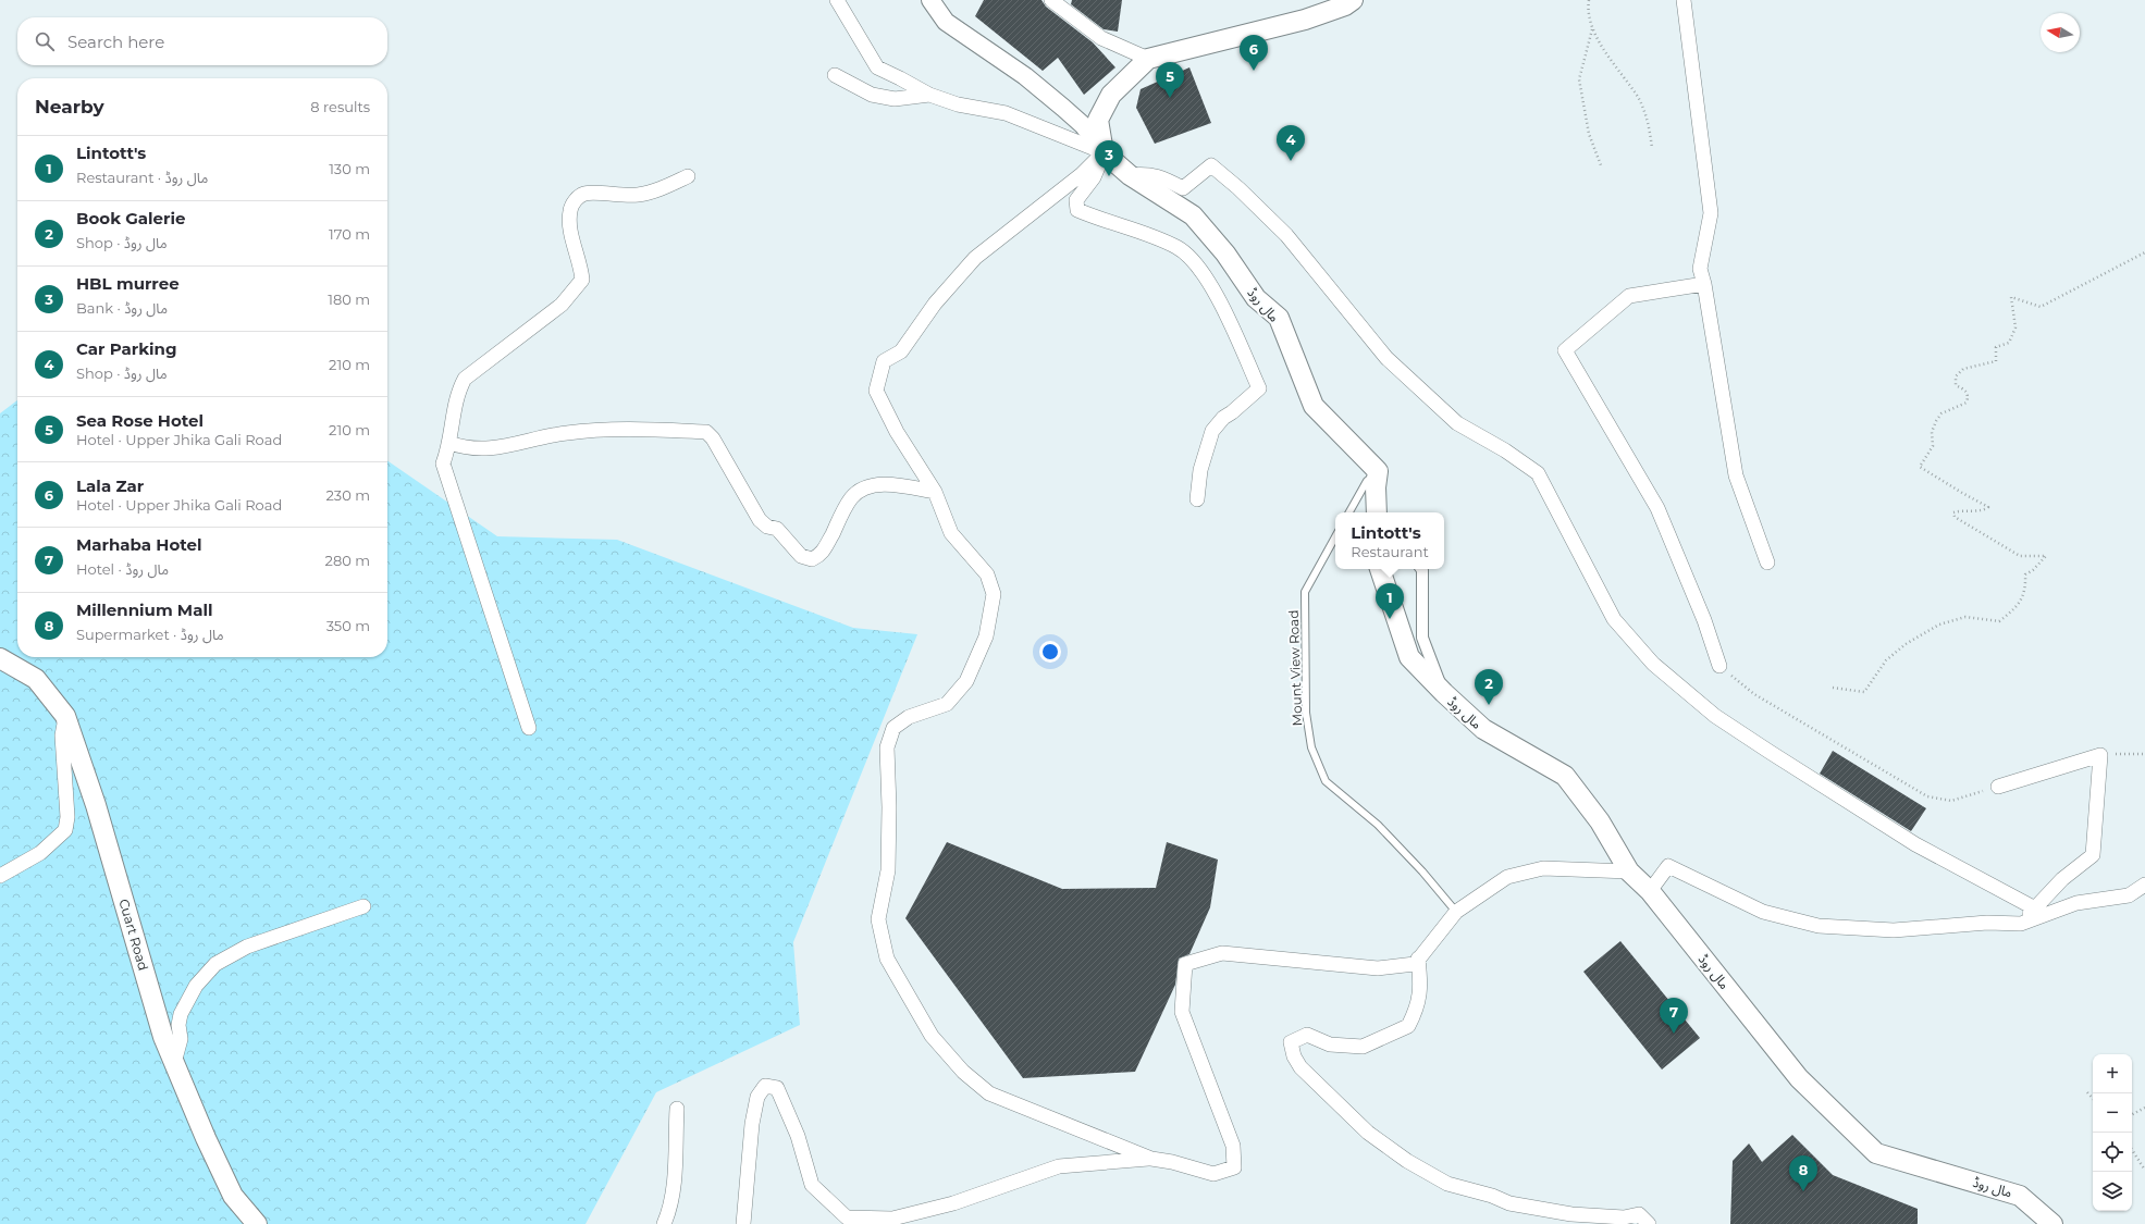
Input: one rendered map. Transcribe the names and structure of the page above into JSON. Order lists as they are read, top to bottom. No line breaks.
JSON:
{"streets":{"main road":["مال روڈ","Cuart Road"],"lane":["Mount View Road"]},"north":"left","page":{"search":"Search here","pins":["6","5","4","3","1","2","7","8"],"heading":["Nearby","8 results"],"list":[{"mark":"1","name":"Lintott's","note":"Restaurant · مال روڈ","value":"130 m"},{"mark":"2","name":"Book Galerie","note":"Shop · مال روڈ","value":"170 m"},{"mark":"3","name":"HBL murree","note":"Bank · مال روڈ","value":"180 m"},{"mark":"4","name":"Car Parking","note":"Shop · مال روڈ","value":"210 m"},{"mark":"5","name":"Sea Rose Hotel","note":"Hotel · Upper Jhika Gali Road","value":"210 m"},{"mark":"6","name":"Lala Zar","note":"Hotel · Upper Jhika Gali Road","value":"230 m"},{"mark":"7","name":"Marhaba Hotel","note":"Hotel · مال روڈ","value":"280 m"},{"mark":"8","name":"Millennium Mall","note":"Supermarket · مال روڈ","value":"350 m"}],"popup":["Lintott's","Restaurant"],"map_buttons":["+","−"]}}
